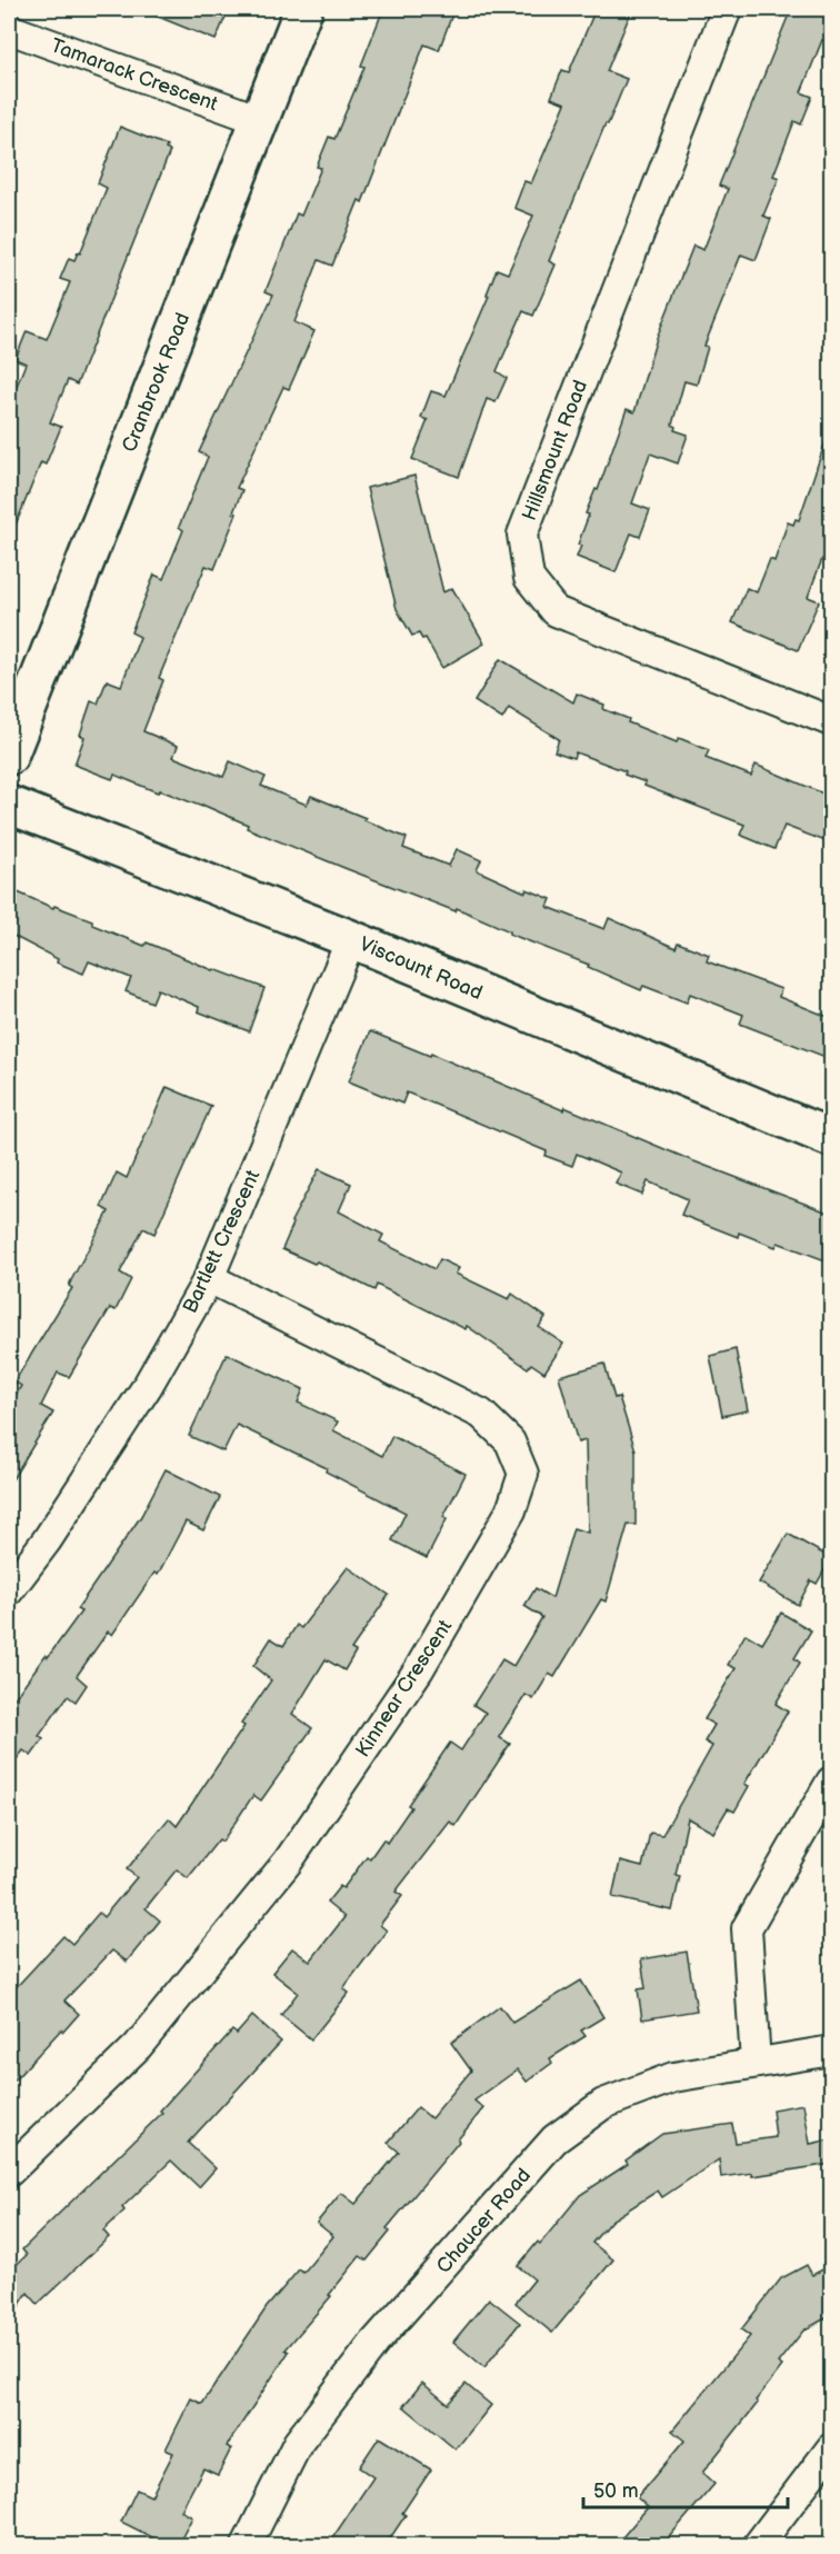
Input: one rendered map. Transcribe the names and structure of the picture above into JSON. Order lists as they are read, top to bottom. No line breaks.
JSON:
{"streets":{"street":["Tamarack Crescent","Cranbrook Road","Hillsmount Road","Viscount Road","Bartlett Crescent","Kinnear Crescent","Chaucer Road"]},"crossings":[["Tamarack Crescent","Cranbrook Road"],["Viscount Road","Bartlett Crescent"],["Bartlett Crescent","Kinnear Crescent"]],"scale_bar":"50 m"}
